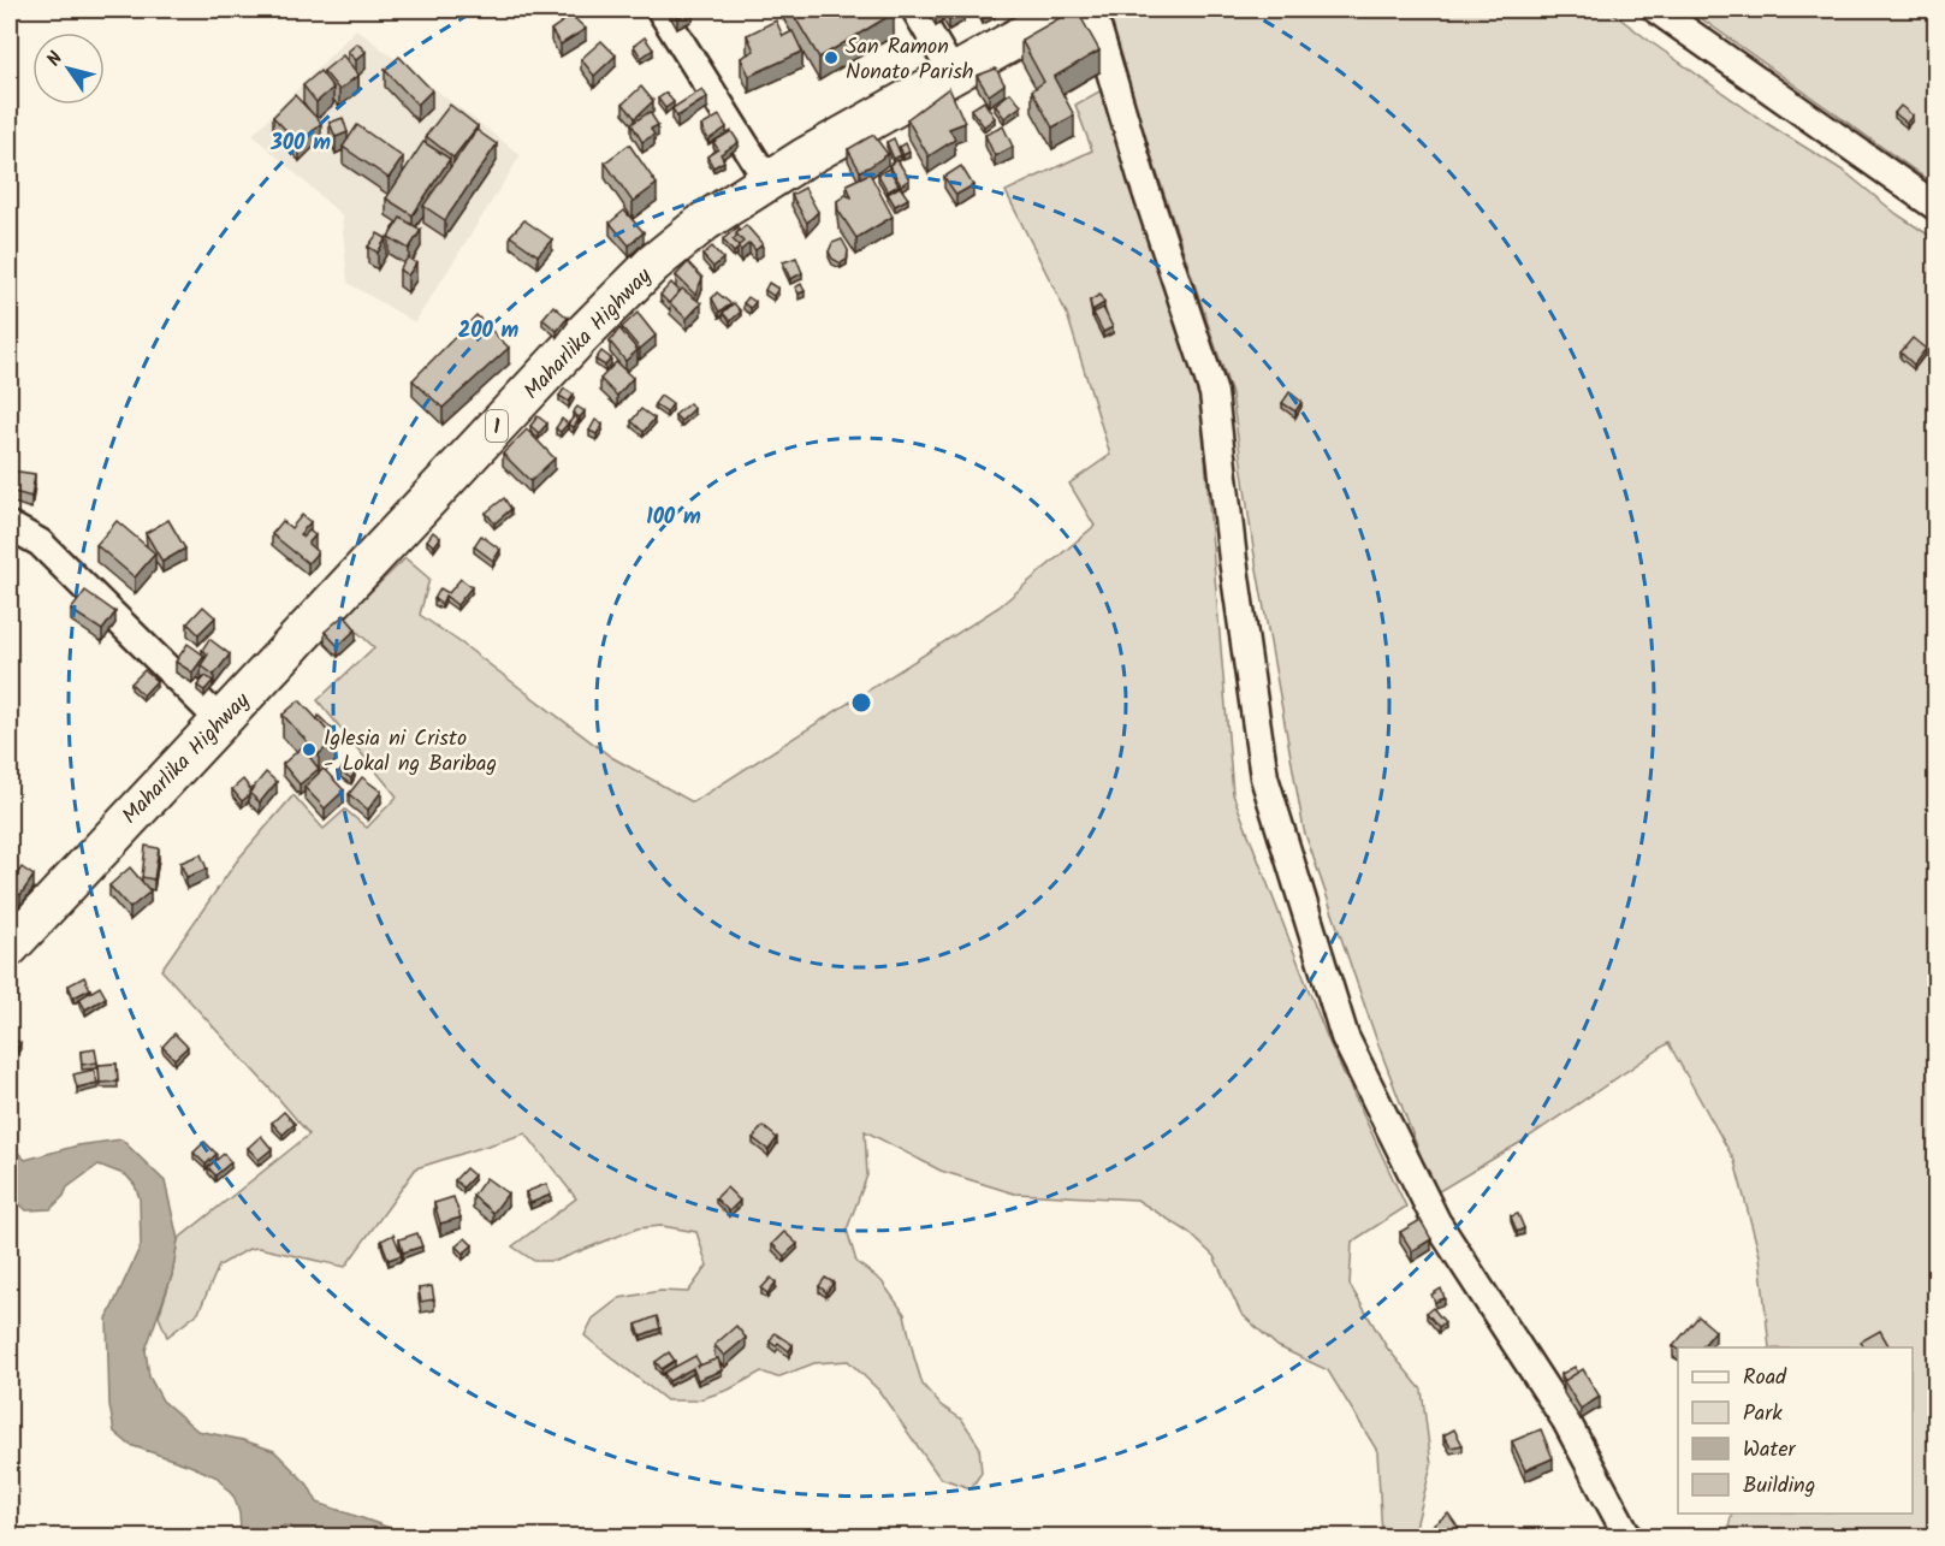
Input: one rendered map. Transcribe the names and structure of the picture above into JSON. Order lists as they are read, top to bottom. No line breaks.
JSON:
{"streets":{"highway":["Maharlika Highway","1"]},"places":["San Ramon Nonato Parish","Iglesia ni Cristo - Lokal ng Baribag"],"legend":["Road","Park","Water","Building"],"north":"top left","rings":["300 m","200 m","100 m"]}
